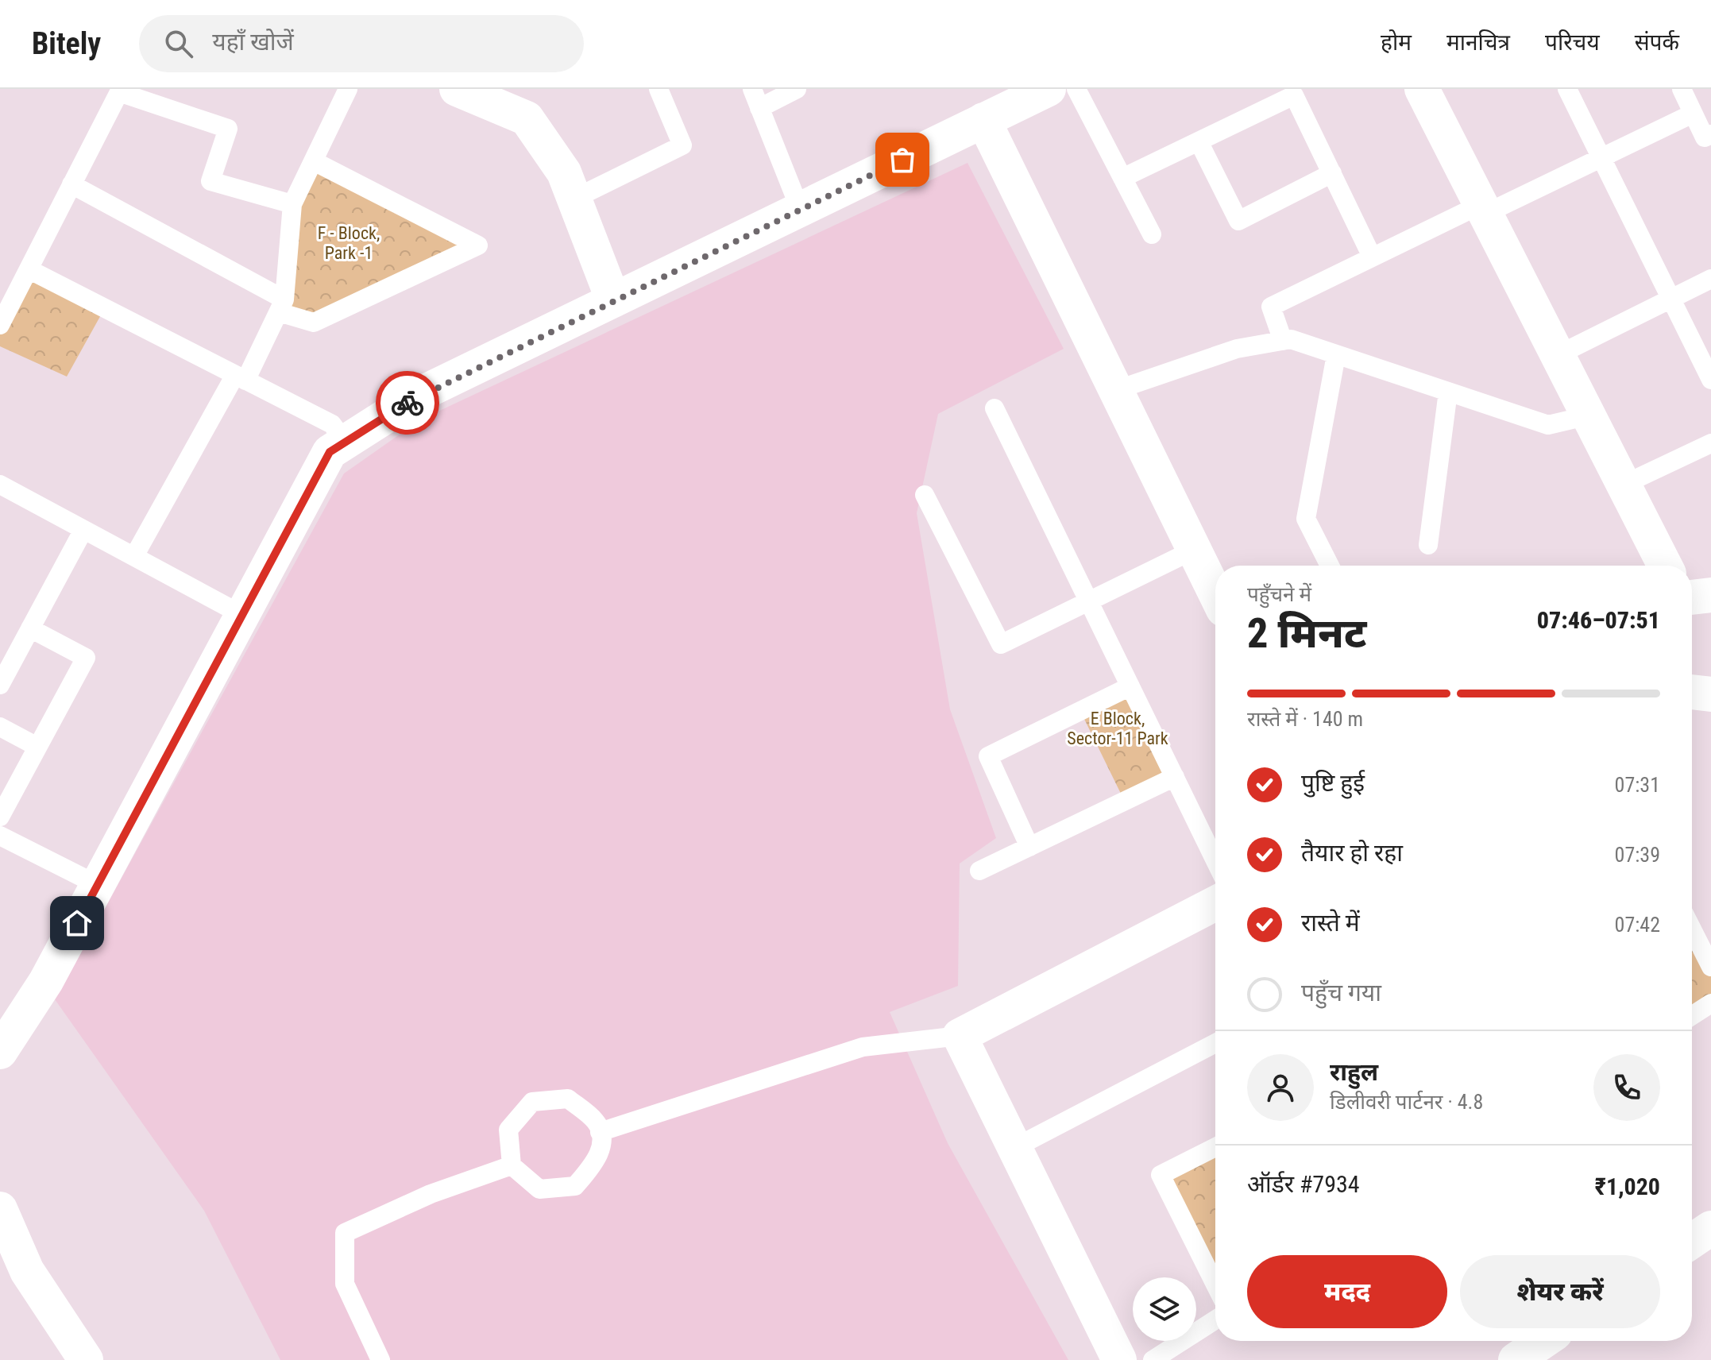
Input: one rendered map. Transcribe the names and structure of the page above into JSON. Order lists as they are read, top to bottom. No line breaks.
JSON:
{"parks":["F - Block, Park -1","E Block, Sector-11 Park"],"page":{"header":"Bitely","search":"यहाँ खोजें","nav":["होम","मानचित्र","परिचय","संपर्क"],"heading":["2 मिनट","पहुँचने में","07:46–07:51"],"panel":["राहुल","डिलीवरी पार्टनर · 4.8","ऑर्डर #7934","₹1,020"],"bar":"रास्ते में · 140 m","list":[["पुष्टि हुई","07:31"],["तैयार हो रहा","07:39"],["रास्ते में","07:42"],"पहुँच गया"],"buttons":["मदद","शेयर करें"]}}
